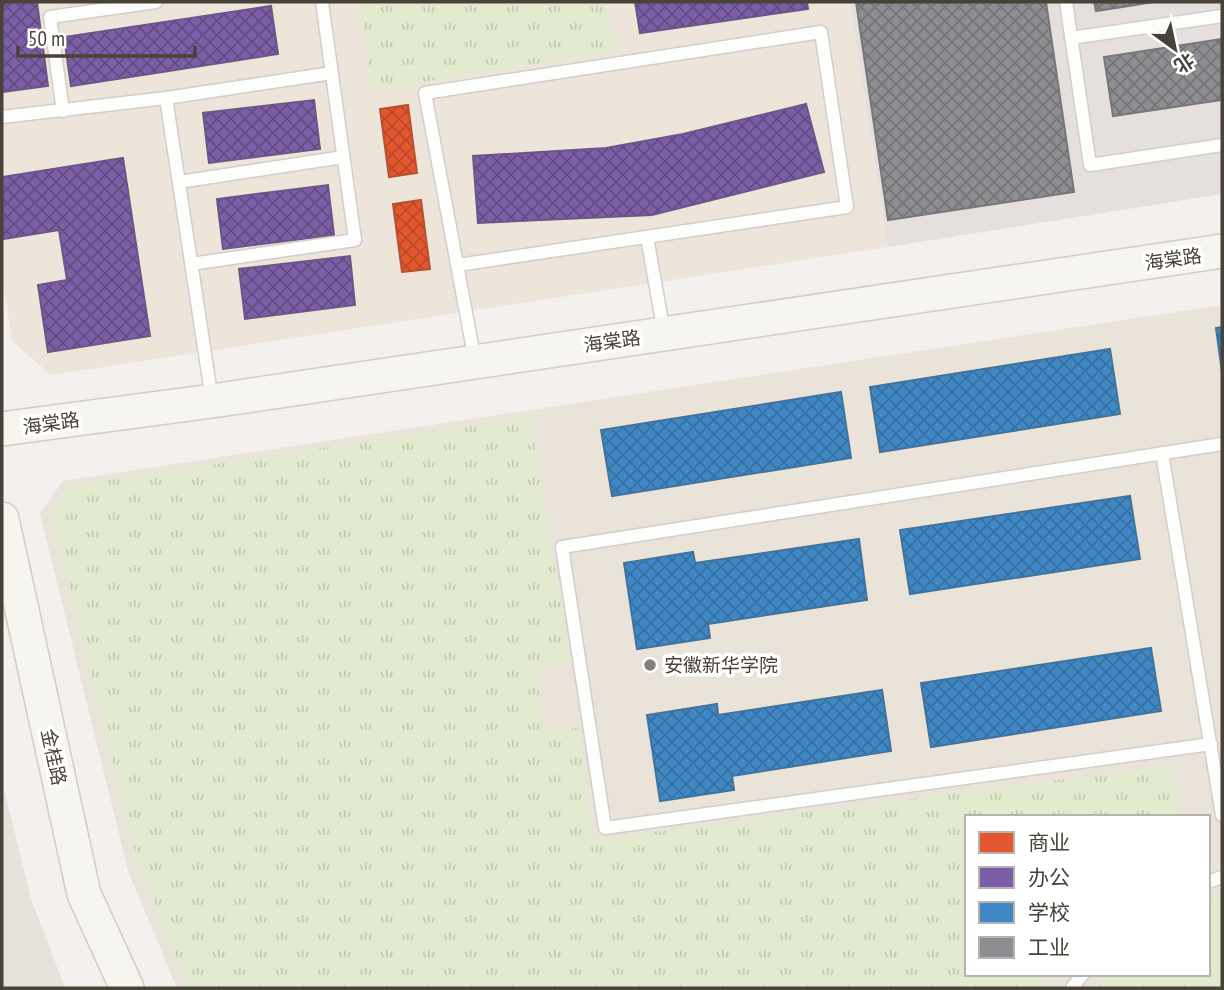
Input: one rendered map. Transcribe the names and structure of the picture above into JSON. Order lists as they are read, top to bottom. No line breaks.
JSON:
{"streets":{"street":["海棠路","金桂路"]},"places":["安徽新华学院"],"legend":["商业","办公","学校","工业"],"scale_bar":"50 m","north":"bottom right"}
